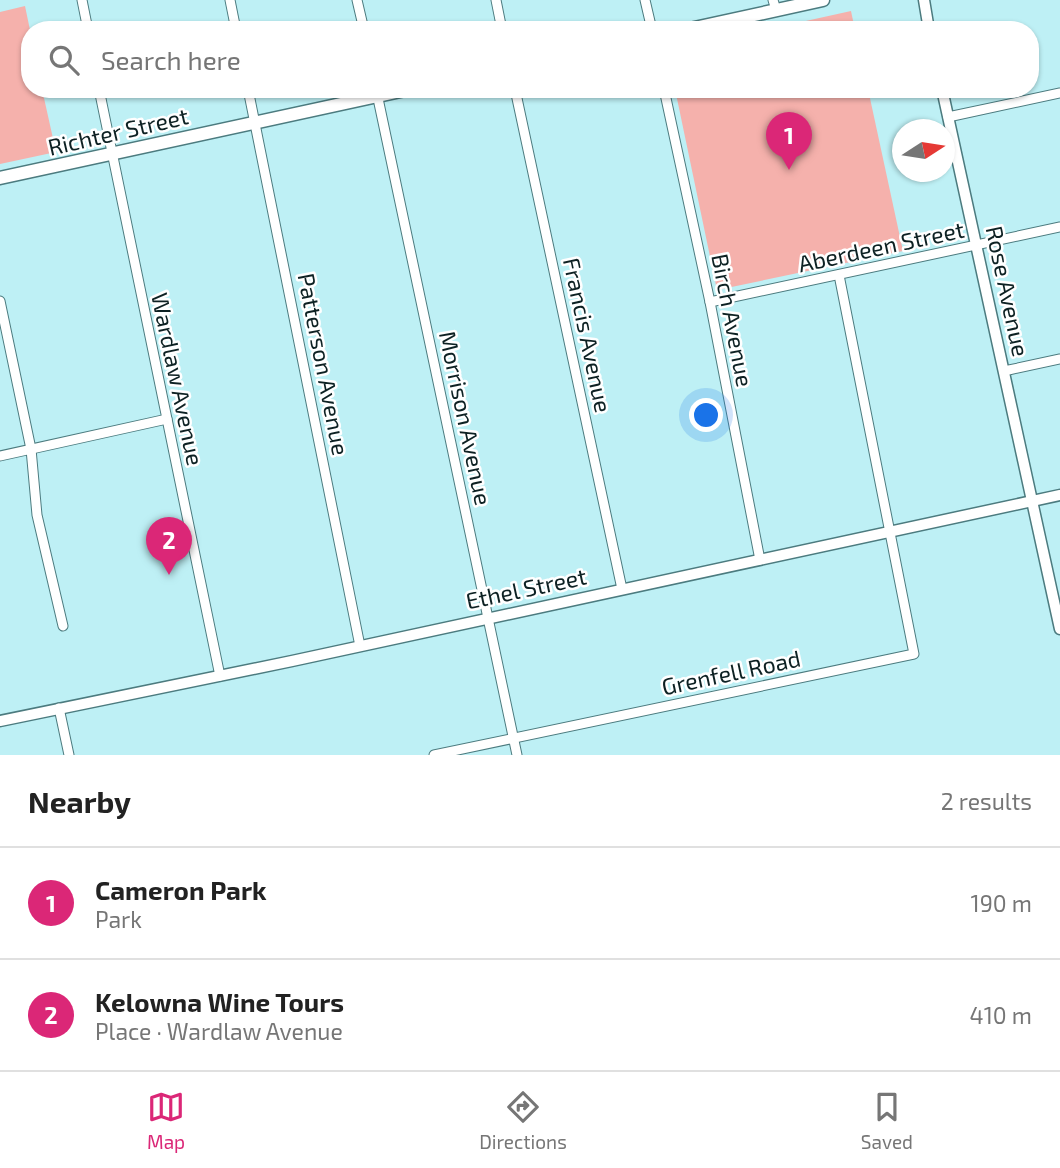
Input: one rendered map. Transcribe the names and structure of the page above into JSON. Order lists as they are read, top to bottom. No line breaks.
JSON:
{"streets":{"main road":["Richter Street"],"street":["Aberdeen Street","Rose Avenue","Birch Avenue","Francis Avenue","Patterson Avenue","Wardlaw Avenue","Morrison Avenue","Ethel Street","Grenfell Road"]},"crossings":[["Richter Street","Patterson Avenue"],["Richter Street","Wardlaw Avenue"],["Aberdeen Street","Rose Avenue"],["Aberdeen Street","Birch Avenue"],["Rose Avenue","Ethel Street"],["Birch Avenue","Ethel Street"],["Francis Avenue","Ethel Street"],["Patterson Avenue","Ethel Street"],["Wardlaw Avenue","Ethel Street"],["Morrison Avenue","Ethel Street"],["Morrison Avenue","Grenfell Road"],["Ethel Street","Grenfell Road"]],"north":"right","page":{"search":"Search here","pins":["1","2"],"heading":["Nearby","2 results"],"list":[{"mark":"1","name":"Cameron Park","note":"Park","value":"190 m"},{"mark":"2","name":"Kelowna Wine Tours","note":"Place · Wardlaw Avenue","value":"410 m"}],"nav":["Map","Directions","Saved"]}}
